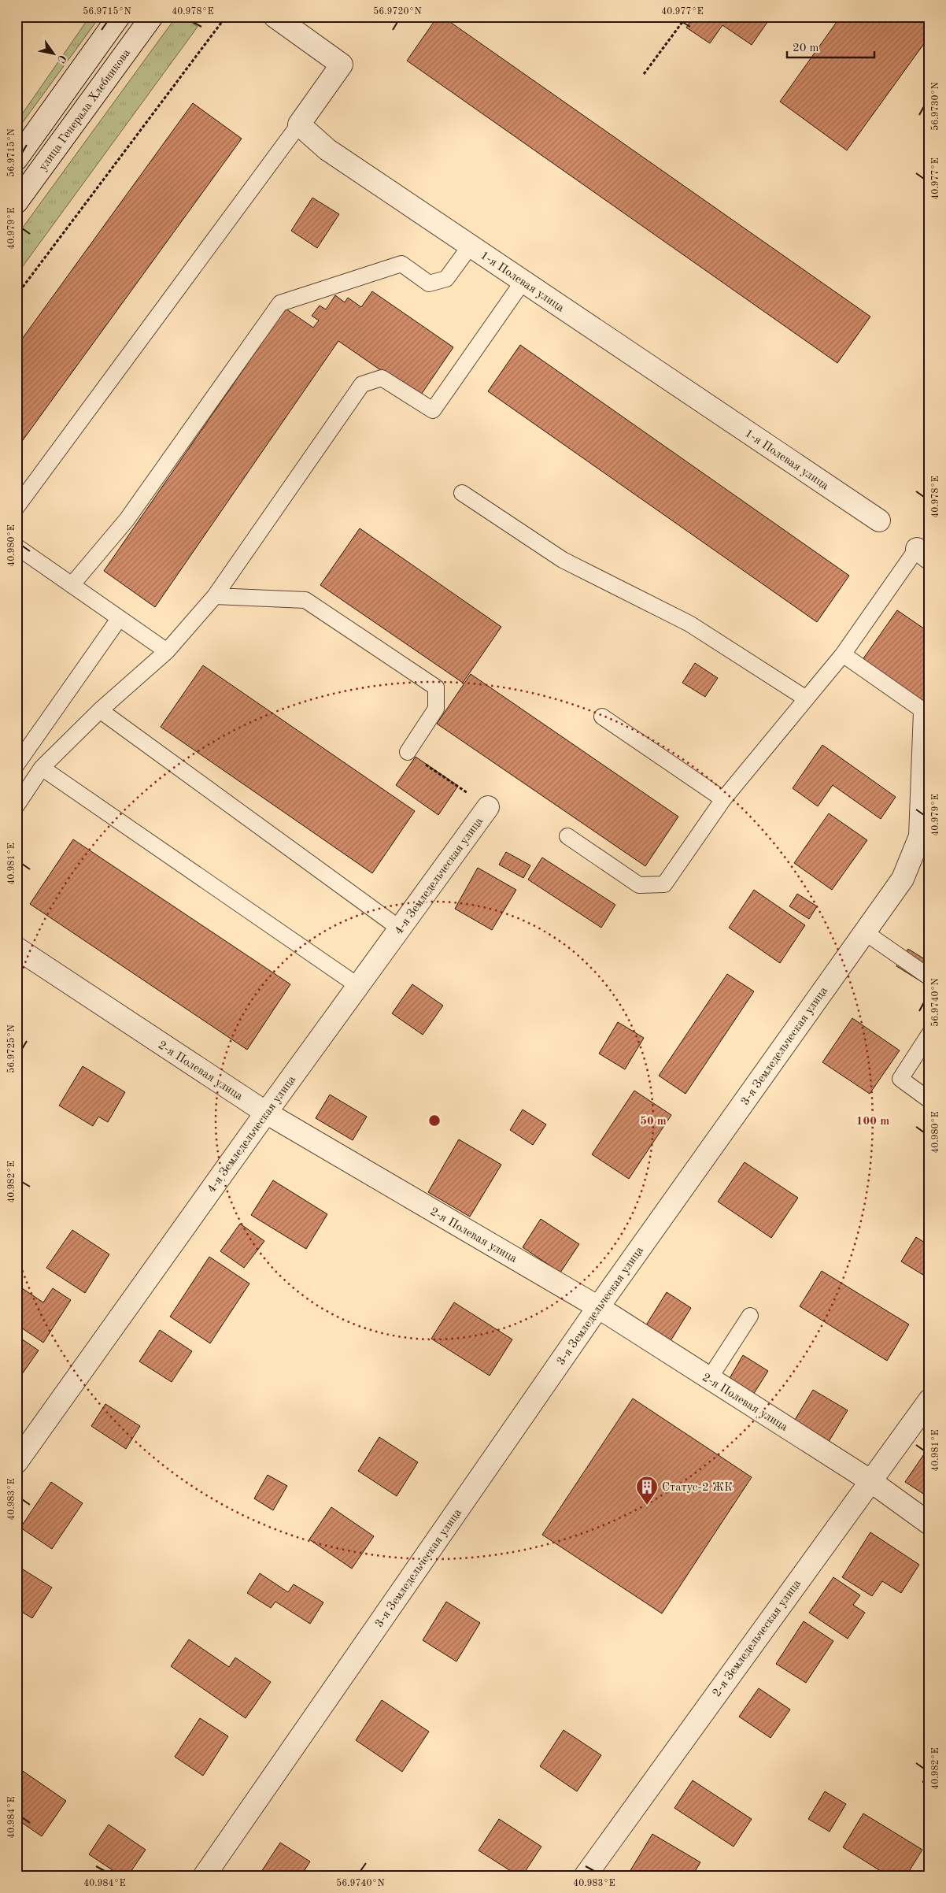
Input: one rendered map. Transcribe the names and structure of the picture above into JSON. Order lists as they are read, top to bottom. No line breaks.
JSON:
{"streets":{"street":["улица Генерала Хлебникова","1-я Полевая улица","4-я Земледельческая улица","3-я Земледельческая улица","2-я Полевая улица","2-я Земледельческая улица"]},"crossings":[["4-я Земледельческая улица","2-я Полевая улица"],["3-я Земледельческая улица","2-я Полевая улица"],["2-я Полевая улица","2-я Земледельческая улица"]],"places":{"building":["Статус-2 ЖК"]},"scale_bar":"20 m","north":"bottom right","coordinates":["56.9715°N","40.978°E","56.9720°N","40.977°E","56.9730°N","40.979°E","40.980°E","40.981°E","56.9740°N","56.9725°N","40.982°E","40.983°E","40.984°E"],"rings":["50 m","100 m"]}
